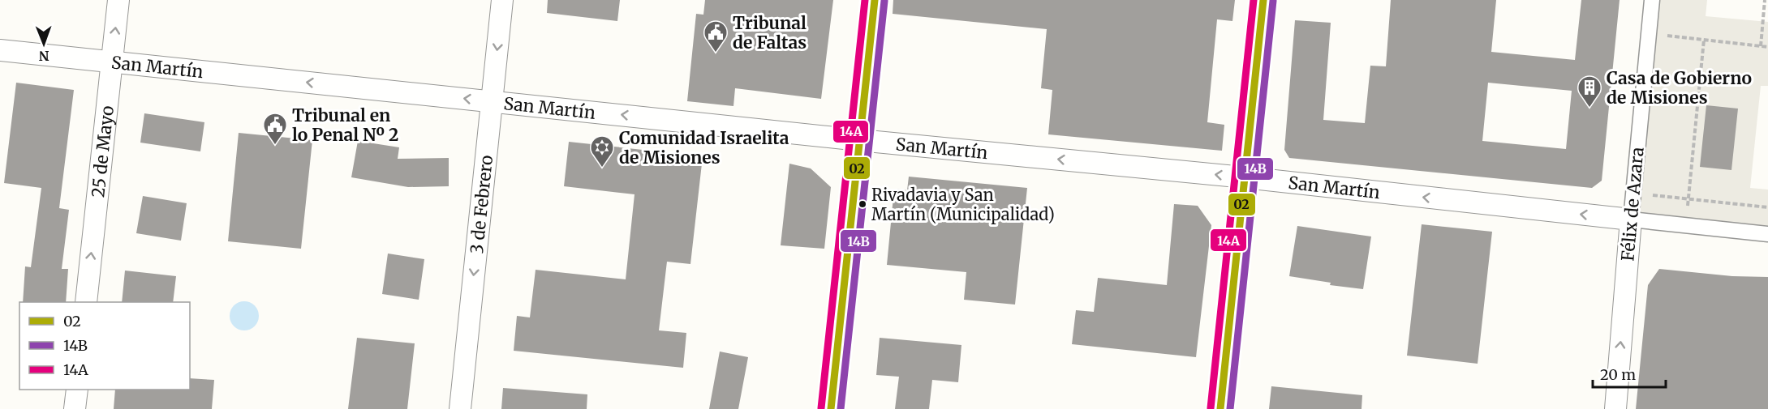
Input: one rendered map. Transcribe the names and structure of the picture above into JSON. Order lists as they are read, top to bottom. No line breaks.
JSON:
{"streets":{"street":["San Martín","25 de Mayo","Félix de Azara","3 de Febrero"]},"crossings":[["San Martín","25 de Mayo"],["San Martín","Félix de Azara"],["San Martín","3 de Febrero"]],"one_way":["San Martín","25 de Mayo","Félix de Azara","3 de Febrero"],"places":{"public building":["Tribunal de Faltas","Tribunal en lo Penal Nº 2"],"building":["Casa de Gobierno de Misiones"],"synagogue":["Comunidad Israelita de Misiones"],"other":["Rivadavia y San Martín (Municipalidad)"]},"lines":["transit line 02","transit line 14A","transit line 14B"],"legend":["02","14B","14A"],"scale_bar":"20 m","north":"bottom"}
